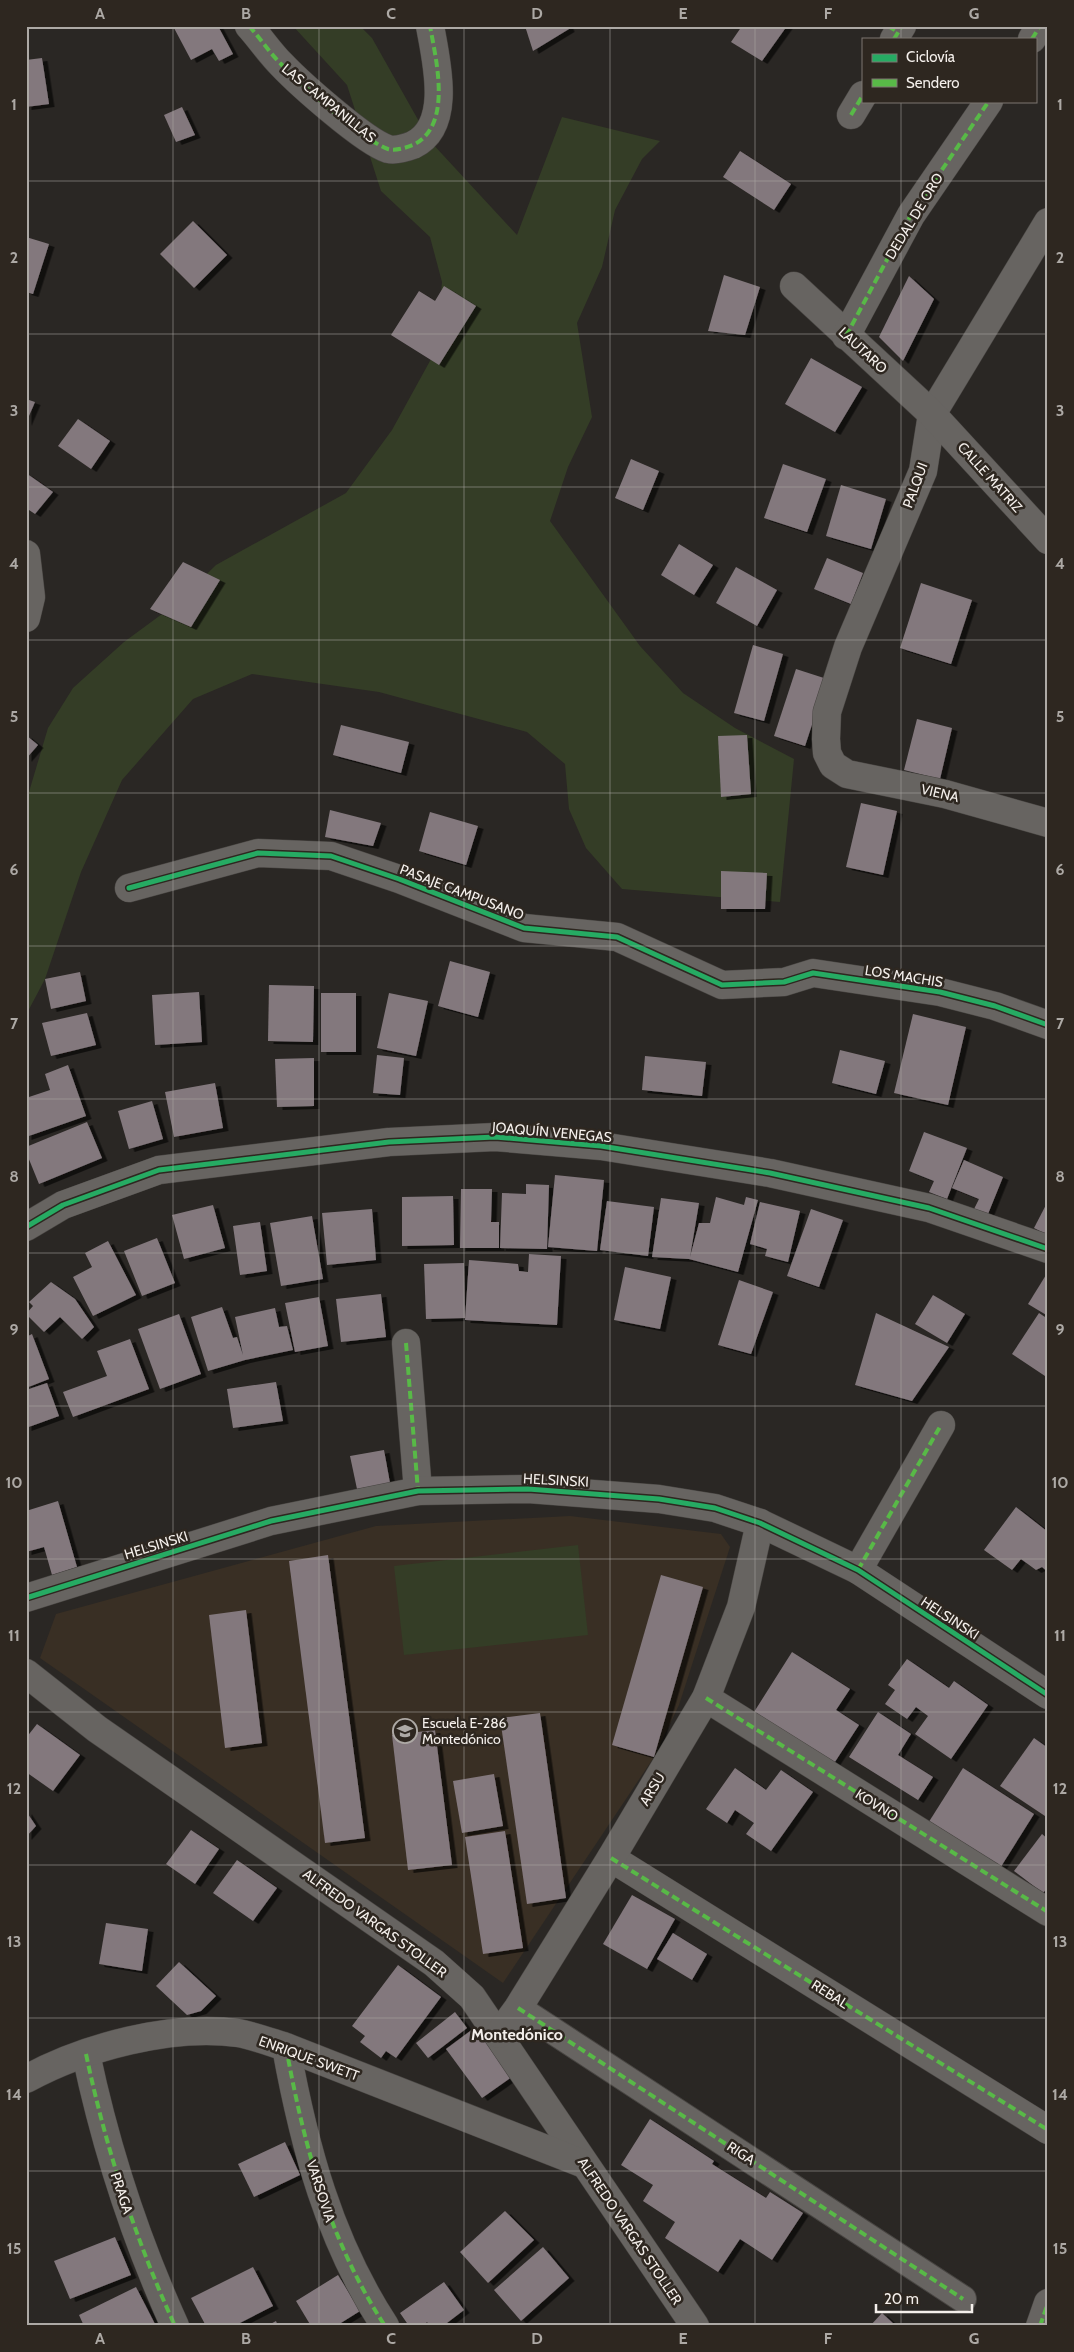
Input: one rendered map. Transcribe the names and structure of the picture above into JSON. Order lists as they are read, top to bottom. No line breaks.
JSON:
{"streets":{"street":["LAS CAMPANILLAS","DEDAL DE ORO","LAUTARO","CALLE MATRIZ","PALQUI","VIENA","PASAJE CAMPUSANO","LOS MACHIS","JOAQUÍN VENEGAS","HELSINSKI","ARSU","KOVNO","ALFREDO VARGAS STOLLER","REBAL","ENRIQUE SWETT","RIGA","VARSOVIA","PRAGA"]},"crossings":[["DEDAL DE ORO","LAUTARO"],["LAUTARO","CALLE MATRIZ"],["LAUTARO","PALQUI"],["CALLE MATRIZ","PALQUI"],["PALQUI","VIENA"],["PASAJE CAMPUSANO","LOS MACHIS"],["HELSINSKI","ARSU"],["ARSU","KOVNO"],["ARSU","ALFREDO VARGAS STOLLER"],["ARSU","REBAL"],["ARSU","RIGA"],["ALFREDO VARGAS STOLLER","ENRIQUE SWETT"],["ENRIQUE SWETT","VARSOVIA"],["ENRIQUE SWETT","PRAGA"]],"districts":["Montedónico"],"places":{"school or university":["Escuela E-286 Montedónico"]},"legend":["Ciclovía","Sendero"],"scale_bar":"20 m","grid":{"columns":["A","B","C","D","E","F","G"],"rows":["1","2","3","4","5","6","7","8","9","10","11","12","13","14","15"]}}
